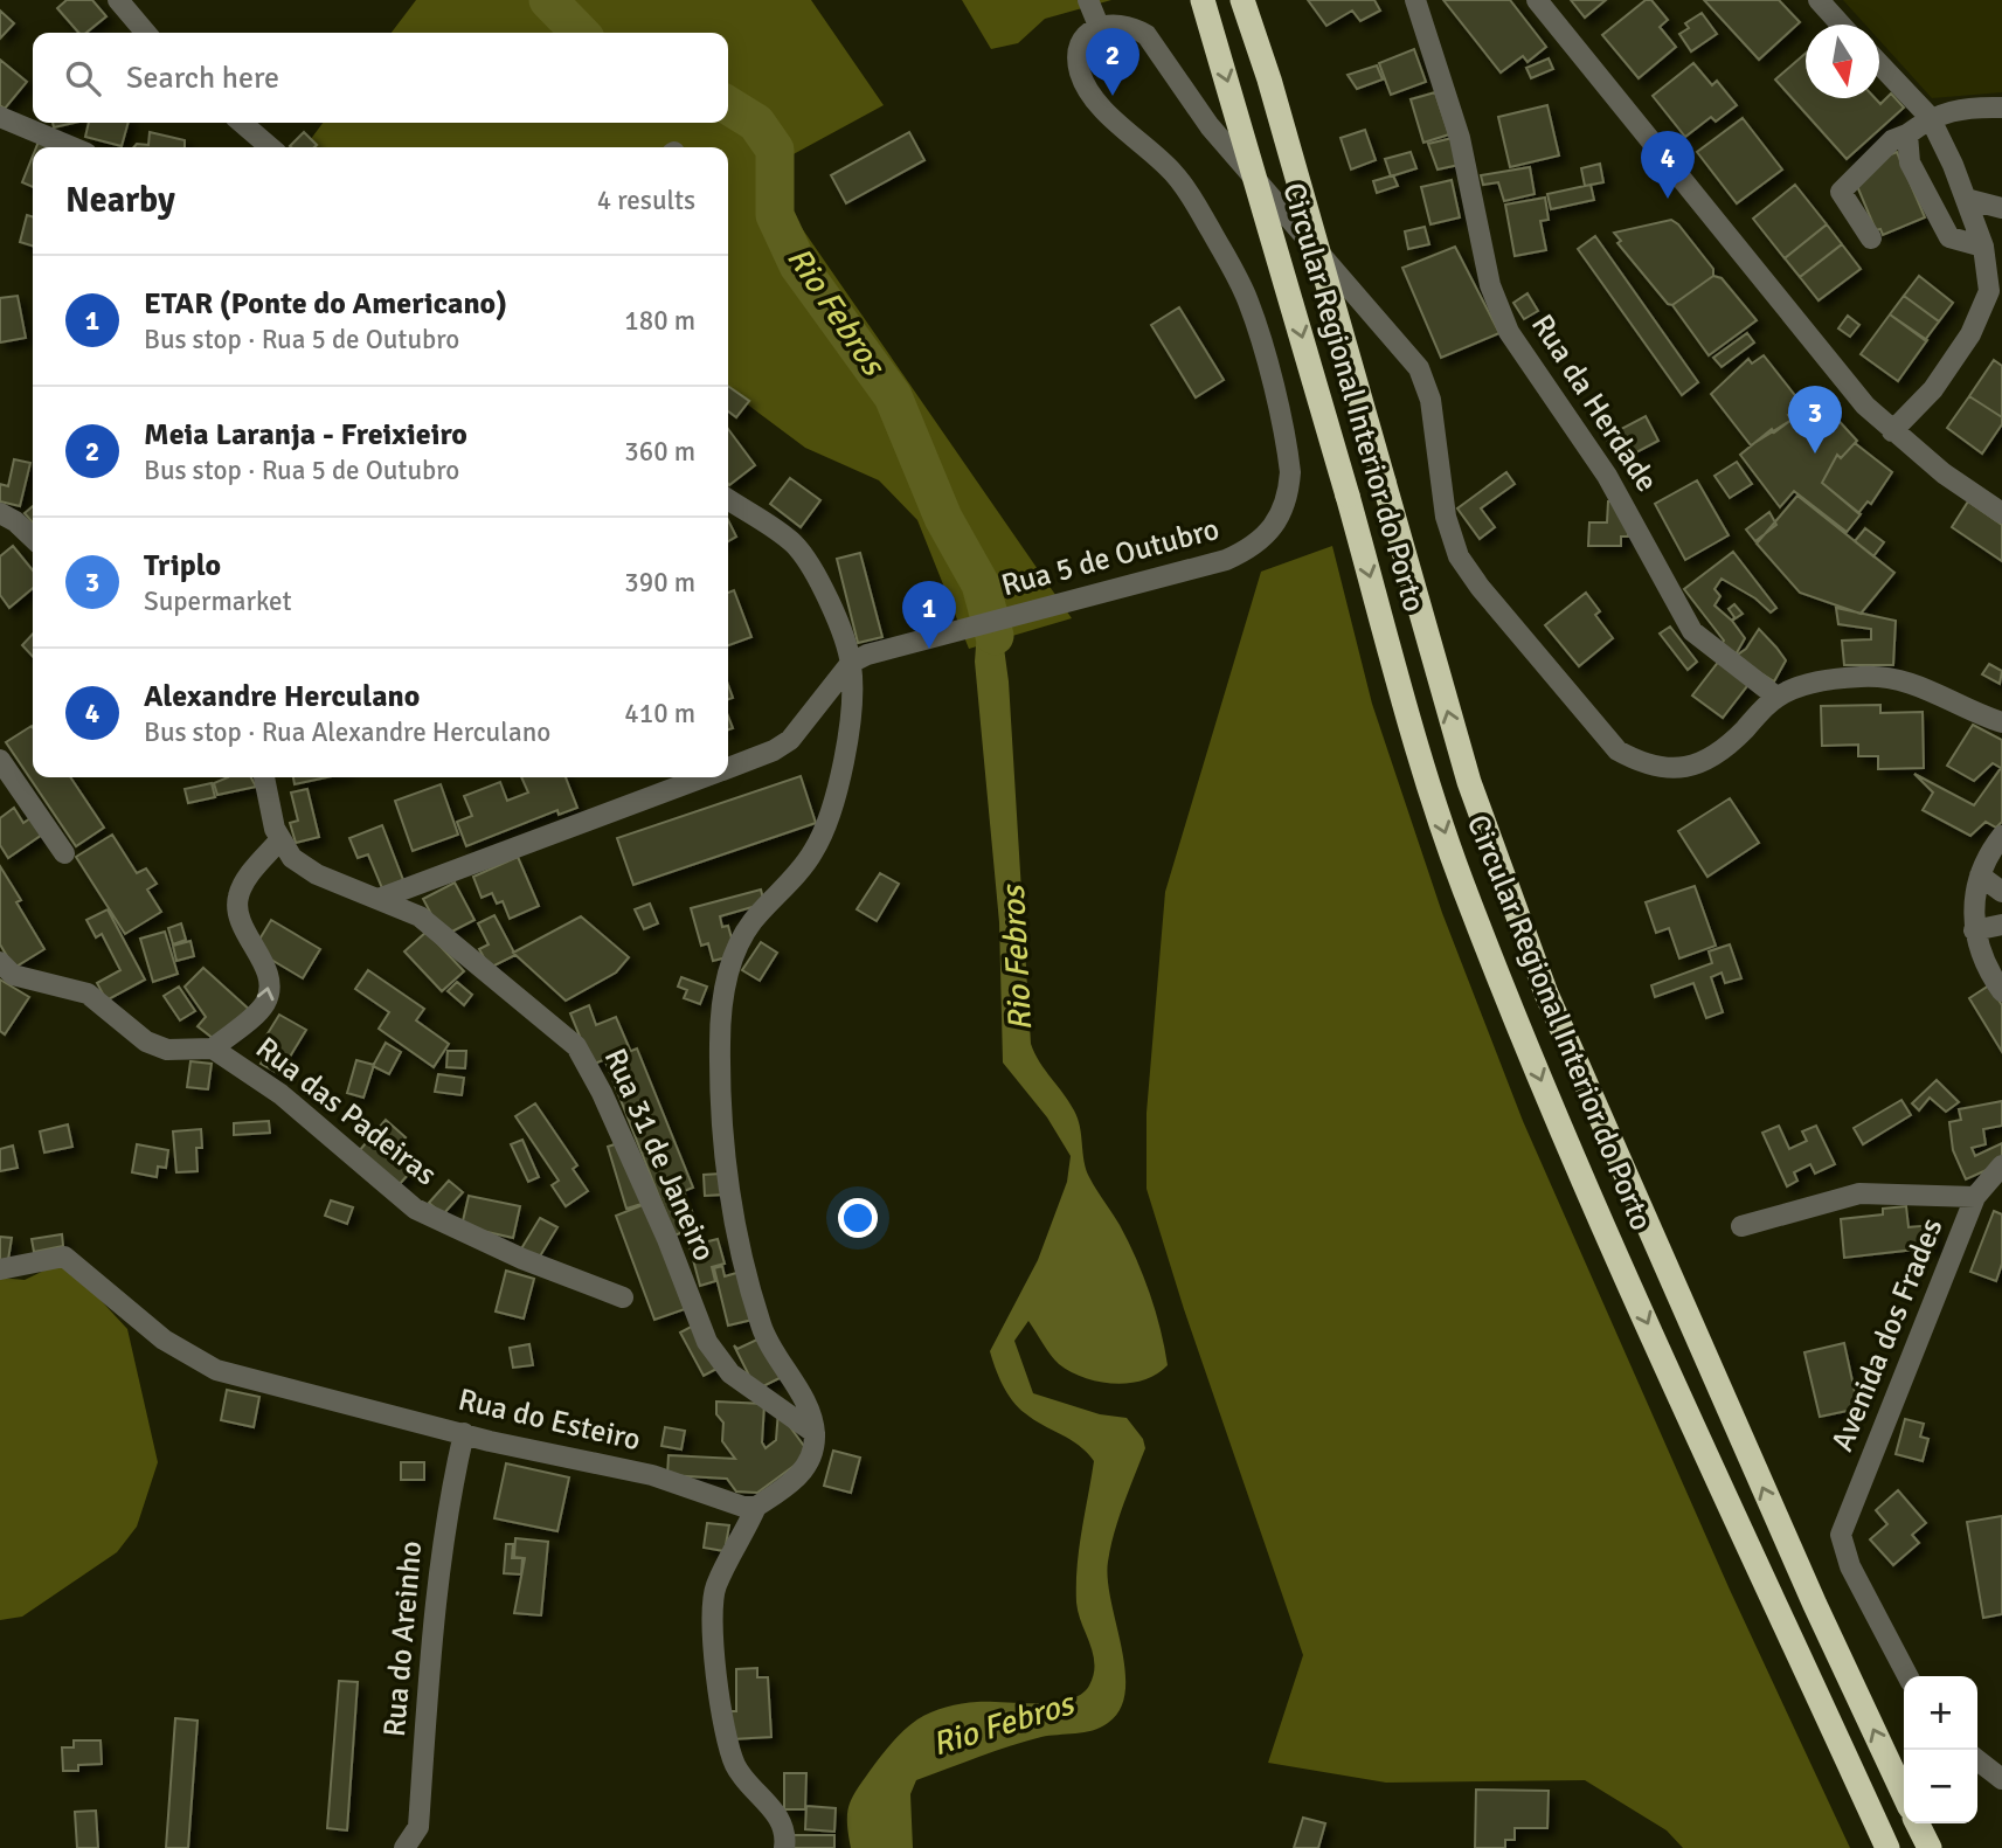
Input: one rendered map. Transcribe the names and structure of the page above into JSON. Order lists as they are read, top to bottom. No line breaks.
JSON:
{"streets":{"highway":["Circular Regional Interior do Porto"],"street":["Rua da Herdade","Rua 5 de Outubro","Rua das Padeiras","Rua 31 de Janeiro","Avenida dos Frades","Rua do Esteiro","Rua do Areinho"]},"crossings":[["Rua 5 de Outubro","Rua 31 de Janeiro"],["Rua do Esteiro","Rua do Areinho"]],"water":["Rio Febros"],"north":"bottom","page":{"pins":["2","4","3","1"],"search":"Search here","heading":["Nearby","4 results"],"list":[{"mark":"1","name":"ETAR (Ponte do Americano)","note":"Bus stop · Rua 5 de Outubro","value":"180 m"},{"mark":"2","name":"Meia Laranja - Freixieiro","note":"Bus stop · Rua 5 de Outubro","value":"360 m"},{"mark":"3","name":"Triplo","note":"Supermarket","value":"390 m"},{"mark":"4","name":"Alexandre Herculano","note":"Bus stop · Rua Alexandre Herculano","value":"410 m"}],"map_buttons":["+","−"]}}
